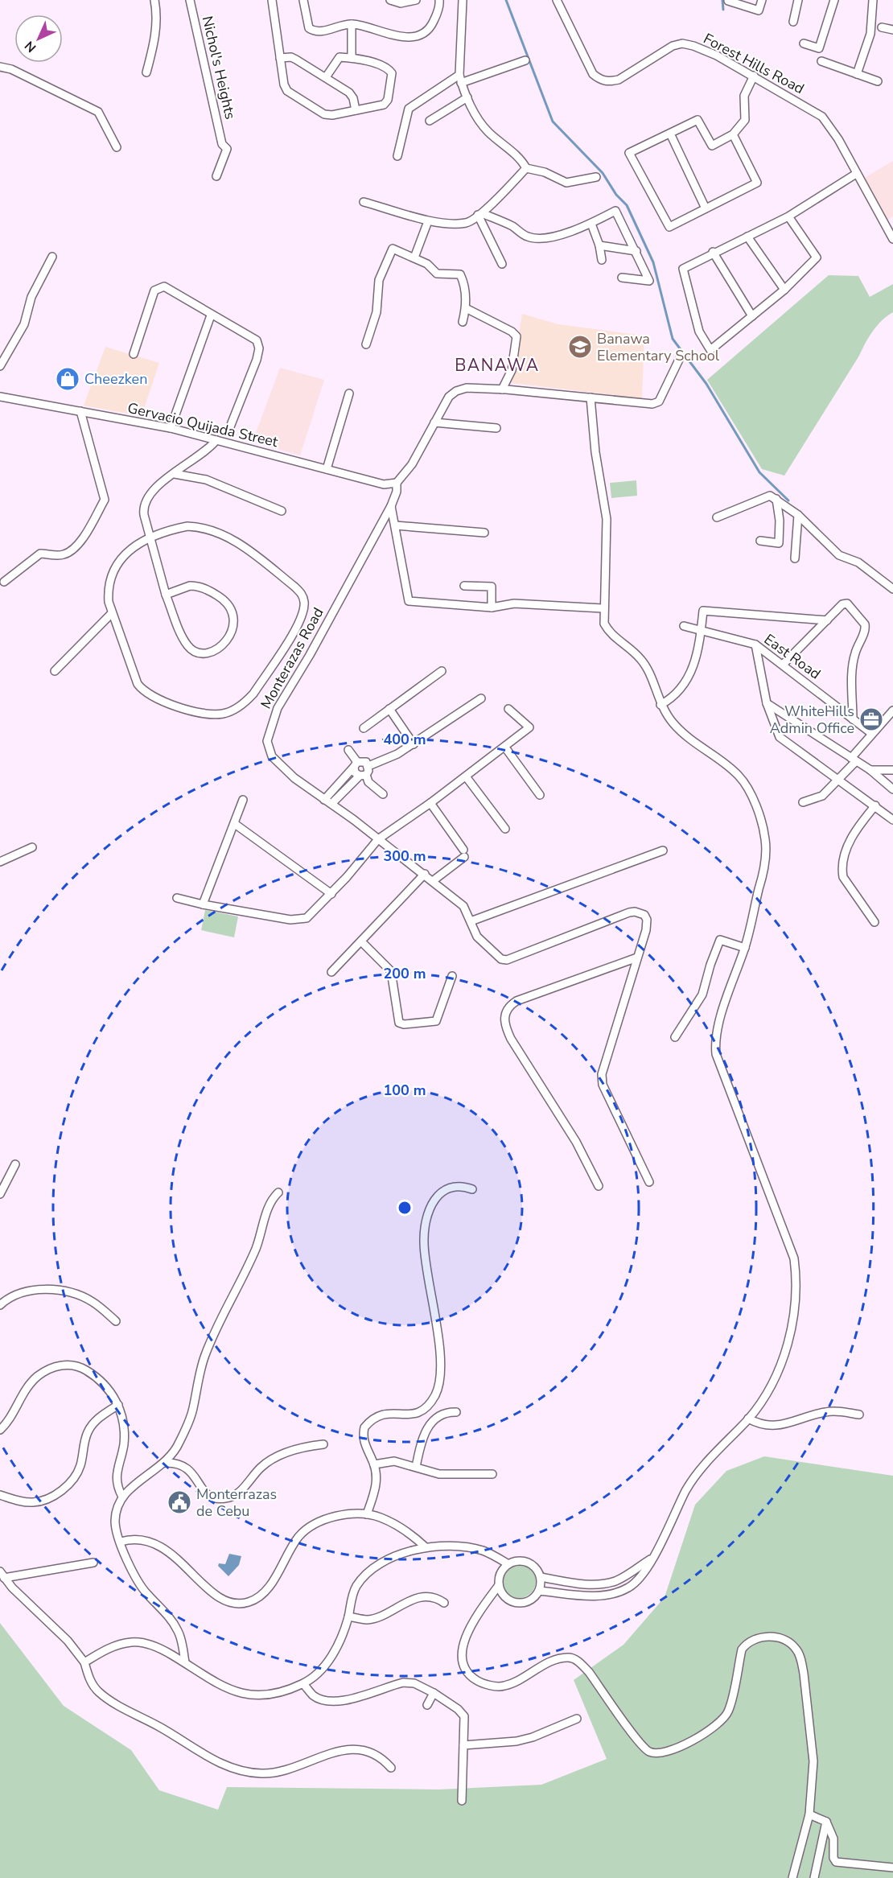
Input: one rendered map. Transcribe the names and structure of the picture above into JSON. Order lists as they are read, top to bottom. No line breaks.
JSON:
{"streets":{"street":["Forest Hills Road","Nichol's Heights","Gervacio Quijada Street","East Road","Monterazas Road"]},"crossings":[["Gervacio Quijada Street","Monterazas Road"]],"districts":["BANAWA"],"places":{"school or university":["Banawa Elementary School"],"shop":["Cheezken"],"office":["WhiteHills Admin Office"],"public building":["Monterrazas de Cebu"]},"north":"bottom left","rings":["400 m","300 m","200 m","100 m"]}
